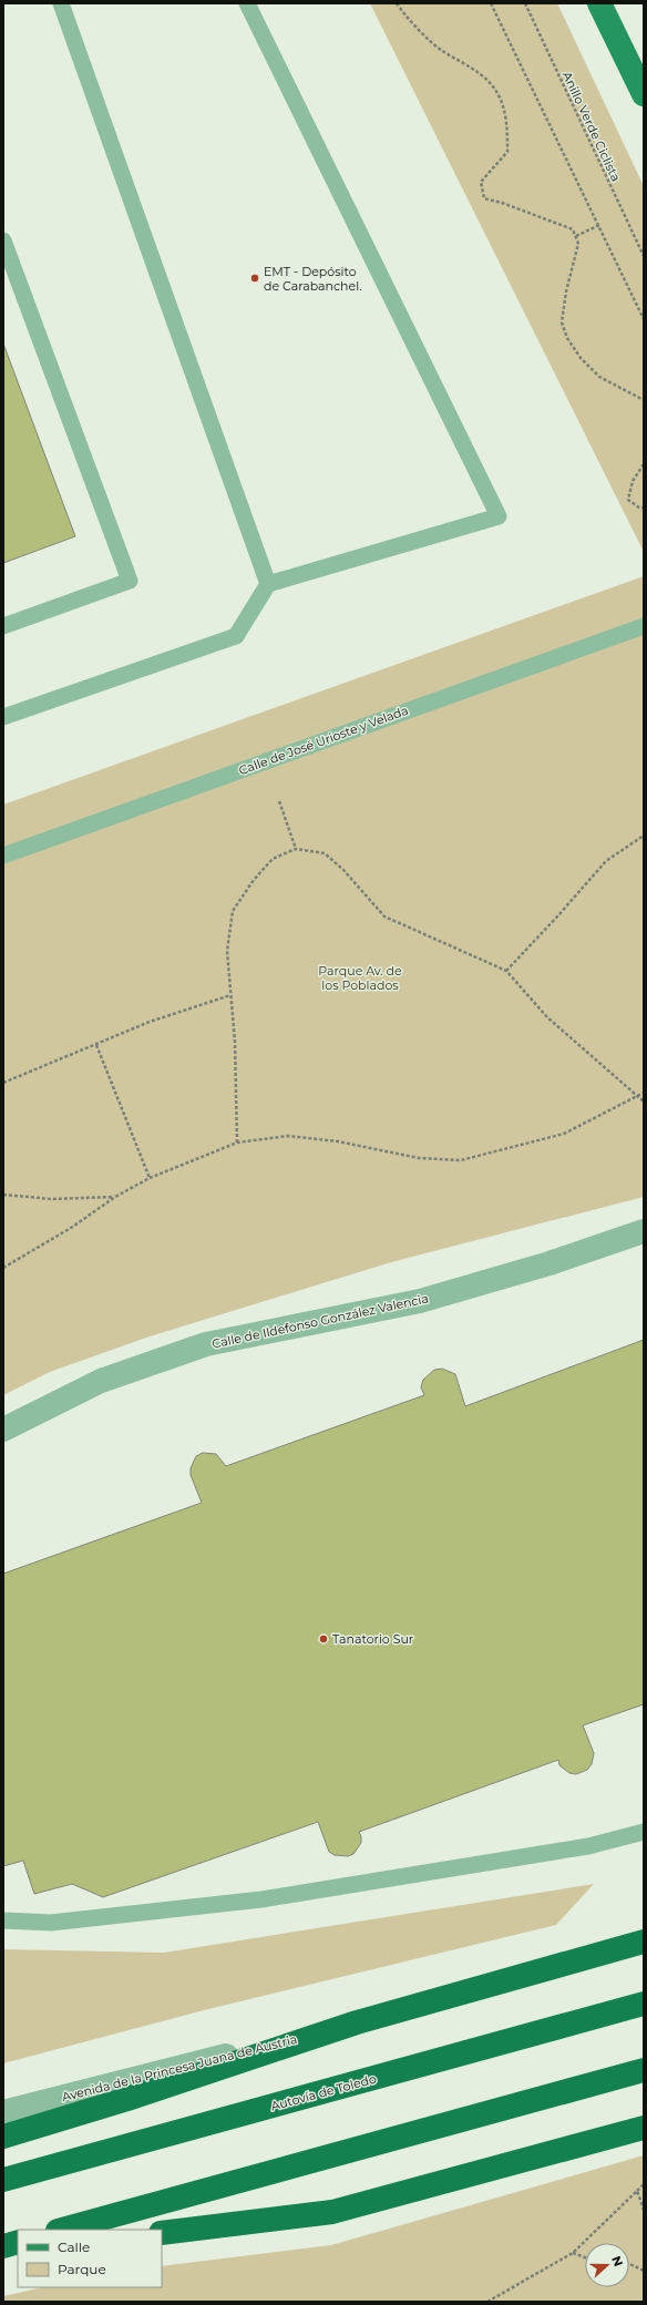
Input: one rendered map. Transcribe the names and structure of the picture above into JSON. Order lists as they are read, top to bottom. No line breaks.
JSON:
{"streets":{"highway":["Autovía de Toledo"],"street":["Calle de Ildefonso González Valencia","Avenida de la Princesa Juana de Austria"],"lane":["Calle de José Urioste y Velada"],"path":["Anillo Verde Ciclista"]},"parks":["Parque Av. de los Poblados"],"places":["EMT - Depósito de Carabanchel.","Tanatorio Sur"],"legend":["Calle","Parque"],"north":"right"}
